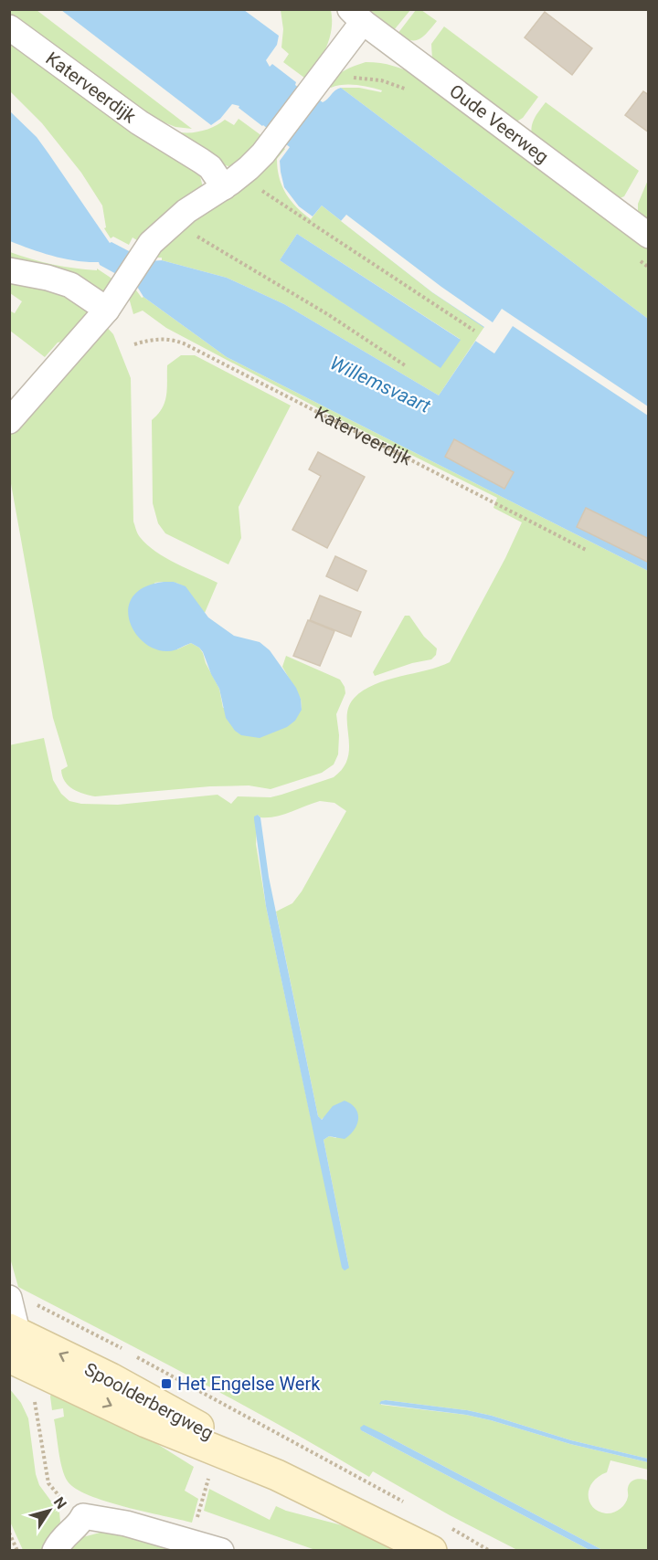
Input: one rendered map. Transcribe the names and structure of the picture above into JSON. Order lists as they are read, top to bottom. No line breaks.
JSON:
{"streets":{"main road":["Spoolderbergweg"],"street":["Katerveerdijk","Oude Veerweg"]},"water":["Willemsvaart"],"places":{"transit":["Het Engelse Werk"]},"north":"top right"}
